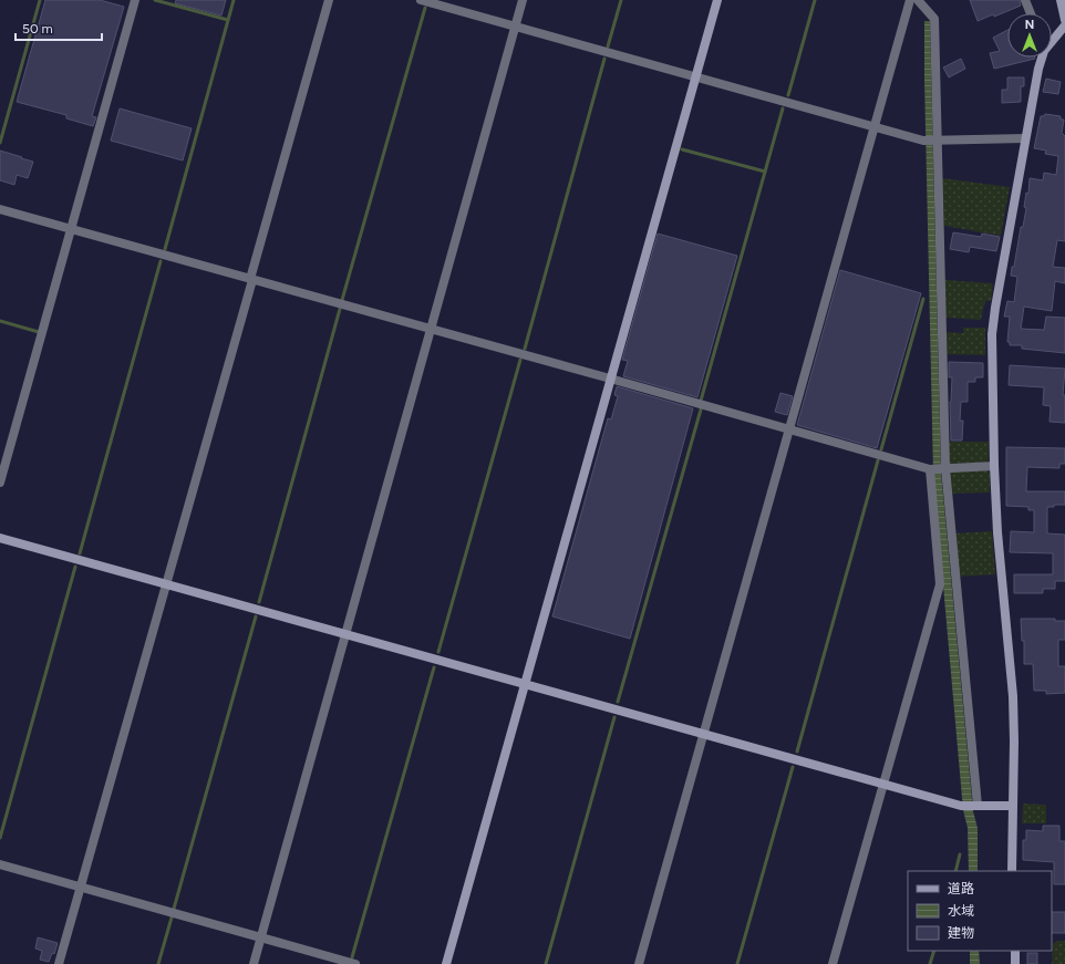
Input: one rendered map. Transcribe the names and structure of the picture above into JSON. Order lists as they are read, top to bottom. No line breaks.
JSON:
{"legend":["道路","水域","建物"],"scale_bar":"50 m","north":"top"}
